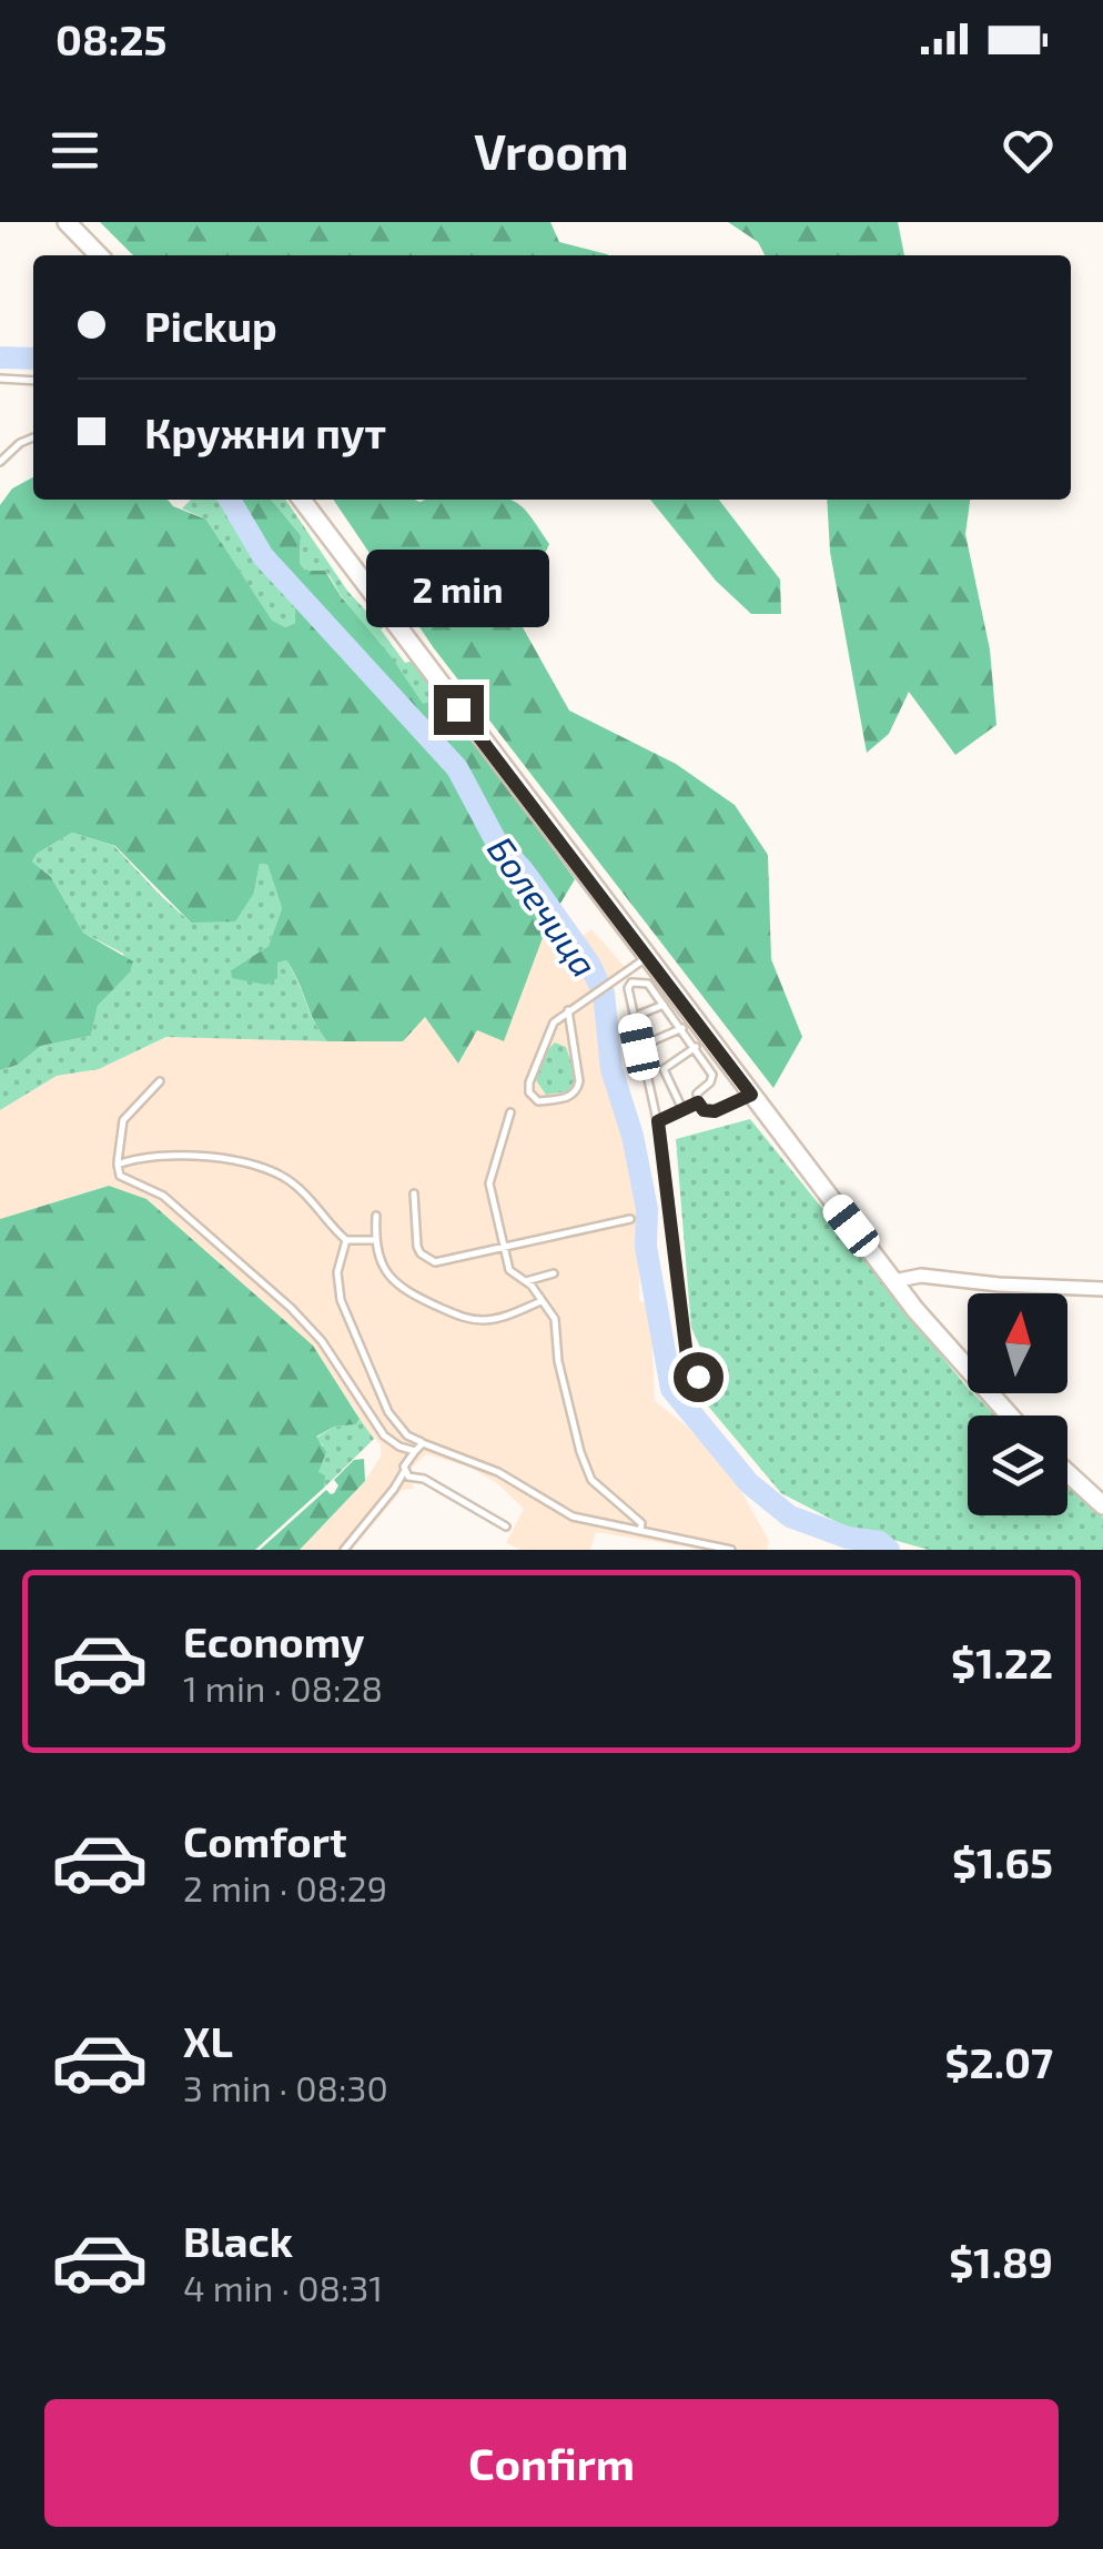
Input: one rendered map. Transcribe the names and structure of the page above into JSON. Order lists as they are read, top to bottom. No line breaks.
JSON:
{"water":["Болечица"],"north":"top","page":{"status":"08:25","header":"Vroom","banner":["Pickup","Кружни пут"],"bubble":"2 min","list":[{"name":"Economy","note":"1 min · 08:28","value":"$1.22"},{"name":"Comfort","note":"2 min · 08:29","value":"$1.65"},{"name":"XL","note":"3 min · 08:30","value":"$2.07"},{"name":"Black","note":"4 min · 08:31","value":"$1.89"}],"buttons":"Confirm"}}
